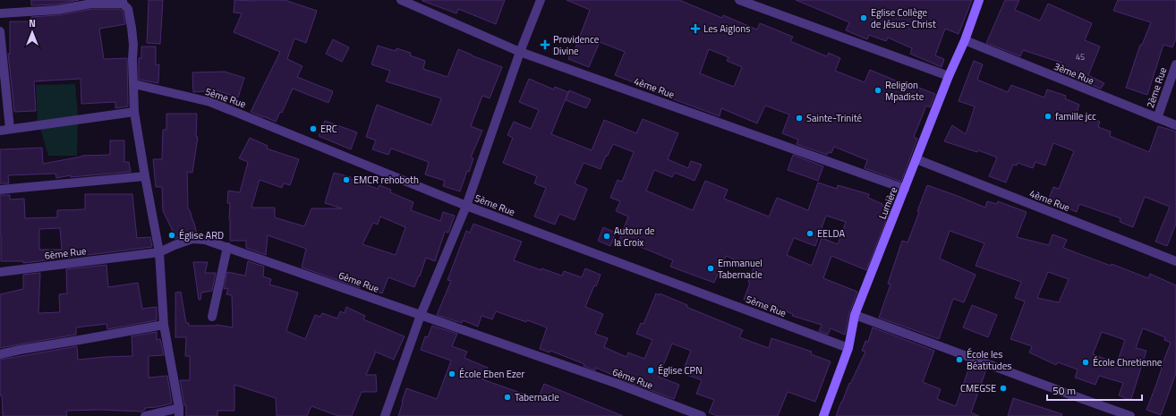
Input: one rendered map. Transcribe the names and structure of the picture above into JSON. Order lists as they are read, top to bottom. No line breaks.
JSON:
{"streets":{"street":["3ème Rue","4ème Rue","2ème Rue","5ème Rue","Lumière","6ème Rue"]},"crossings":[["3ème Rue","2ème Rue"],["3ème Rue","Lumière"],["4ème Rue","Lumière"],["5ème Rue","Lumière"]],"places":{"other":["Eglise Collège de Jésus- Christ","Religion Mpadiste","famille jcc","Sainte-Trinité","ERC","EMCR rehoboth","EELDA","Église ARD","Autour de la Croix","Emmanuel Tabernacle","École les Béatitudes","École Chretienne","Église CPN","École Eben Ezer","CMEGSE","Tabernacle"],"health":["Les Aiglons","Providence Divine"]},"house_numbers":["45"],"scale_bar":"50 m","north":"top"}
